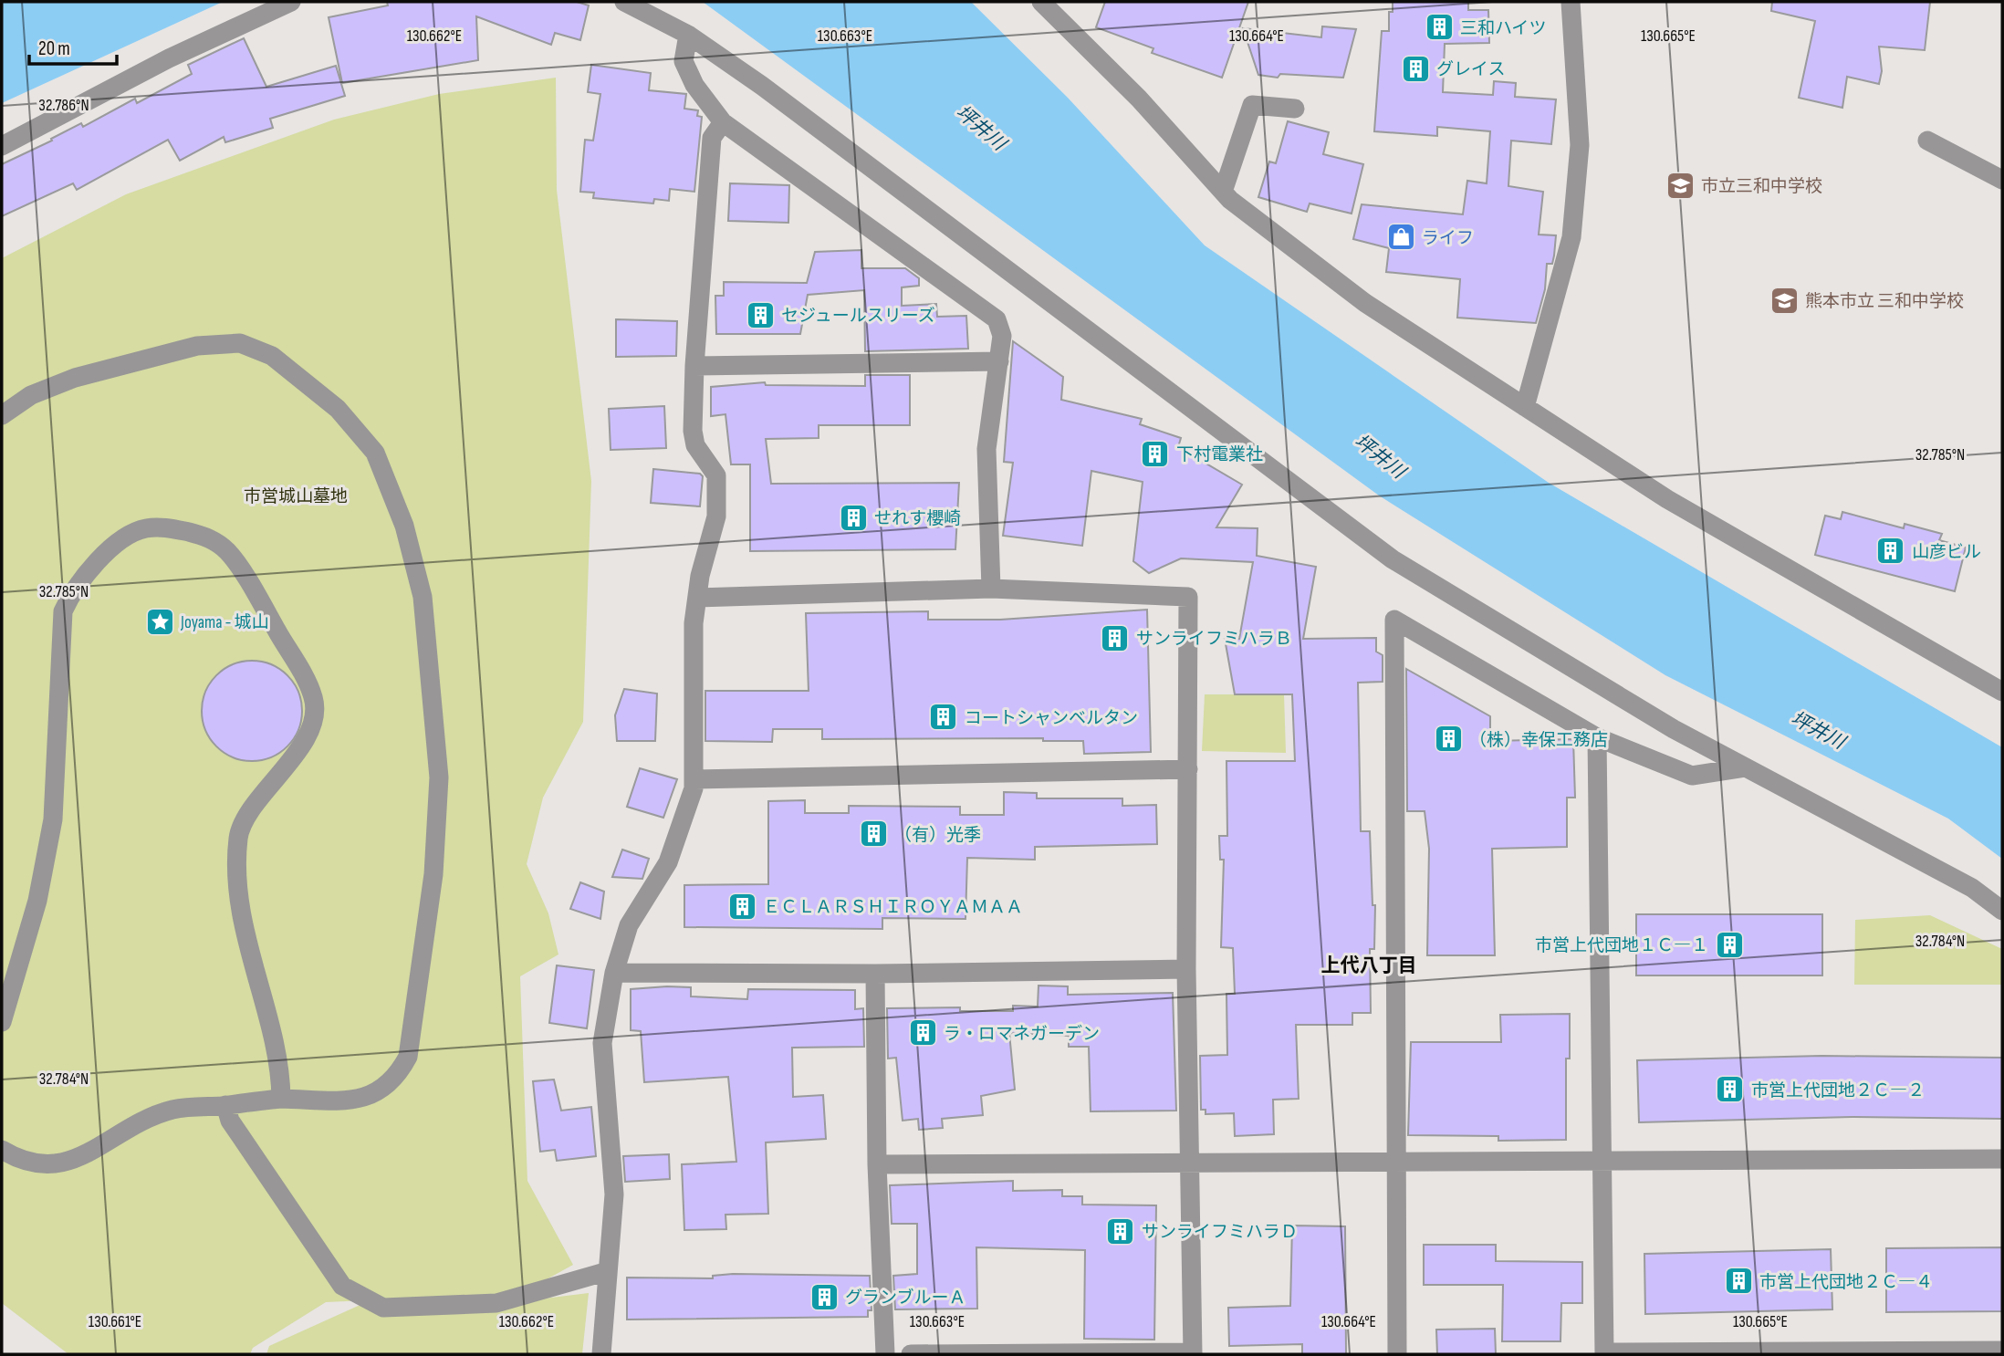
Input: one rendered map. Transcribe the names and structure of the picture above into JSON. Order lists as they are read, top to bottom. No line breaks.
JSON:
{"districts":["上代八丁目"],"water":["坪井川"],"parks":["市営城山墓地"],"places":{"building":["三和ハイツ","グレイス","セジュールスリーズ","下村電業社","せれす櫻崎","山彦ビル","サンライフミハラＢ","コートシャンベルタン","（株）幸保工務店","（有）光季","ＥＣＬＡＲＳＨＩＲＯＹＡＭＡＡ","市営上代団地１Ｃ―１","ラ・ロマネガーデン","市営上代団地２Ｃ―２","サンライフミハラＤ","市営上代団地２Ｃ―４","グランブルーＡ"],"school or university":["市立三和中学校","熊本市立 三和中学校"],"shop":["ライフ"],"place":["Joyama - 城山"]},"scale_bar":"20 m","coordinates":["130.662°E","130.663°E","130.664°E","130.665°E","32.786°N","32.785°N","32.784°N","130.661°E"]}
